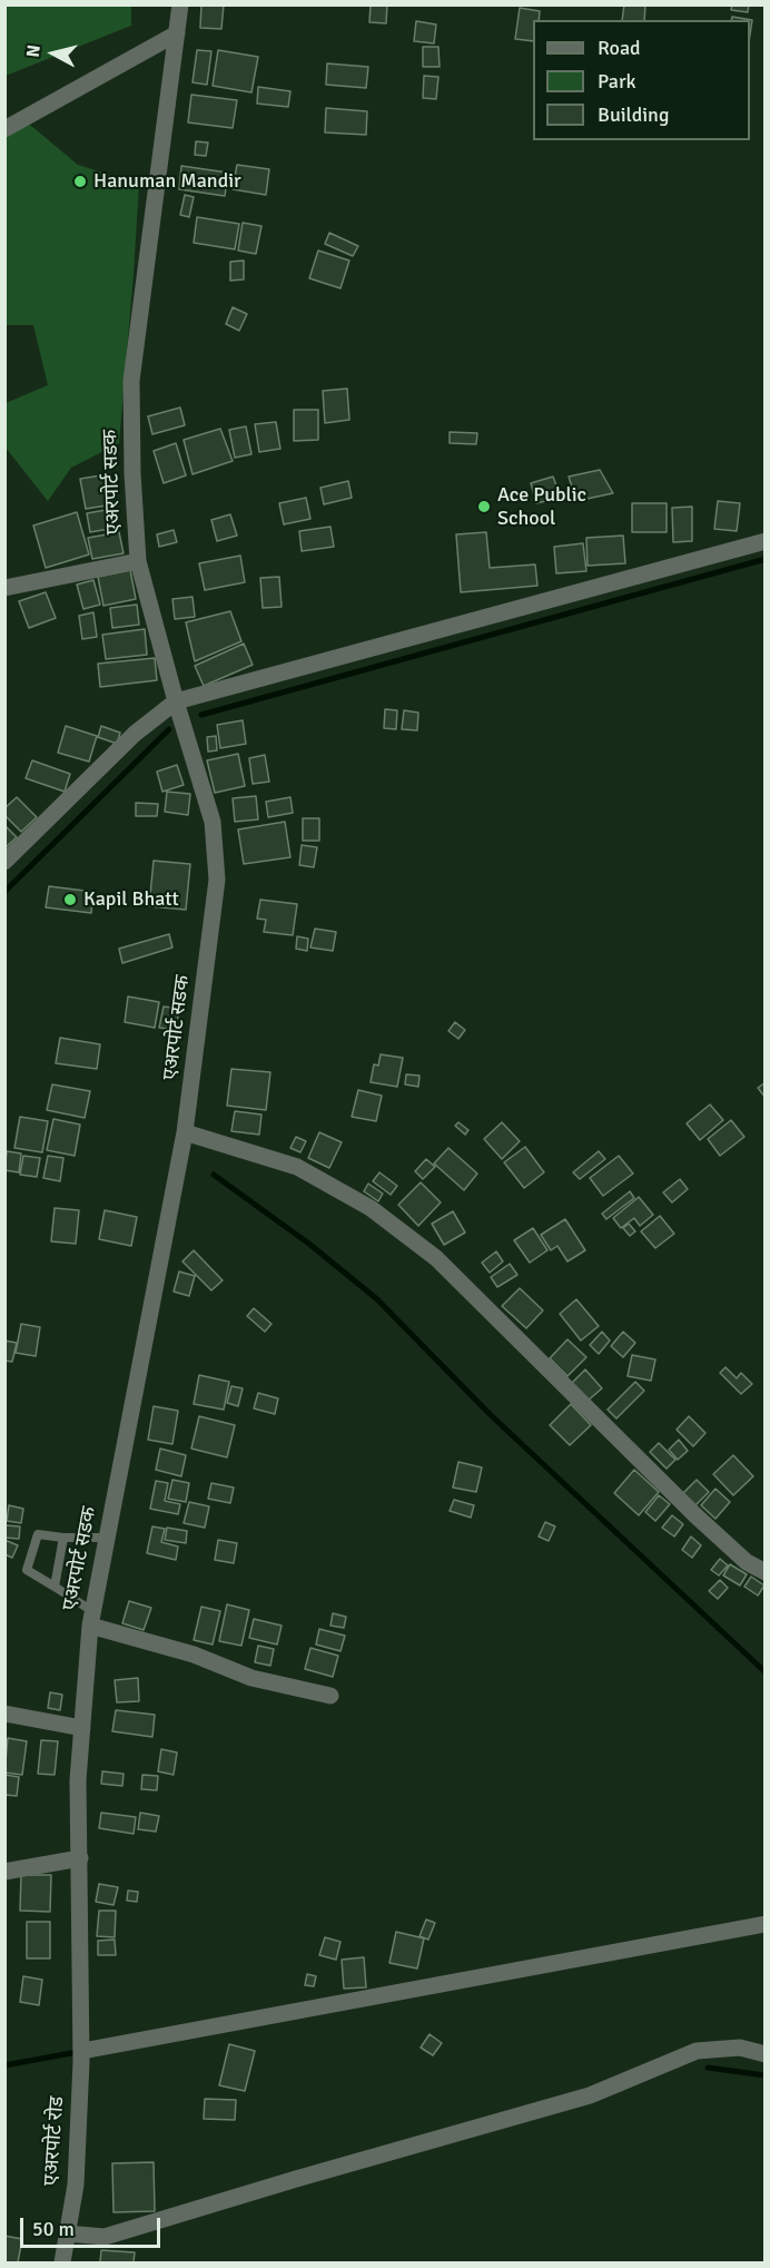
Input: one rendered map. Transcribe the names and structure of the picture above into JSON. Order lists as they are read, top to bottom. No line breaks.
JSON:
{"streets":{"street":["एअरपोर्ट सडक","एअरपोर्ट रोड"]},"crossings":[["एअरपोर्ट सडक","एअरपोर्ट रोड"]],"places":["Hanuman Mandir","Ace Public School","Kapil Bhatt"],"legend":["Road","Park","Building"],"scale_bar":"50 m","north":"left"}
